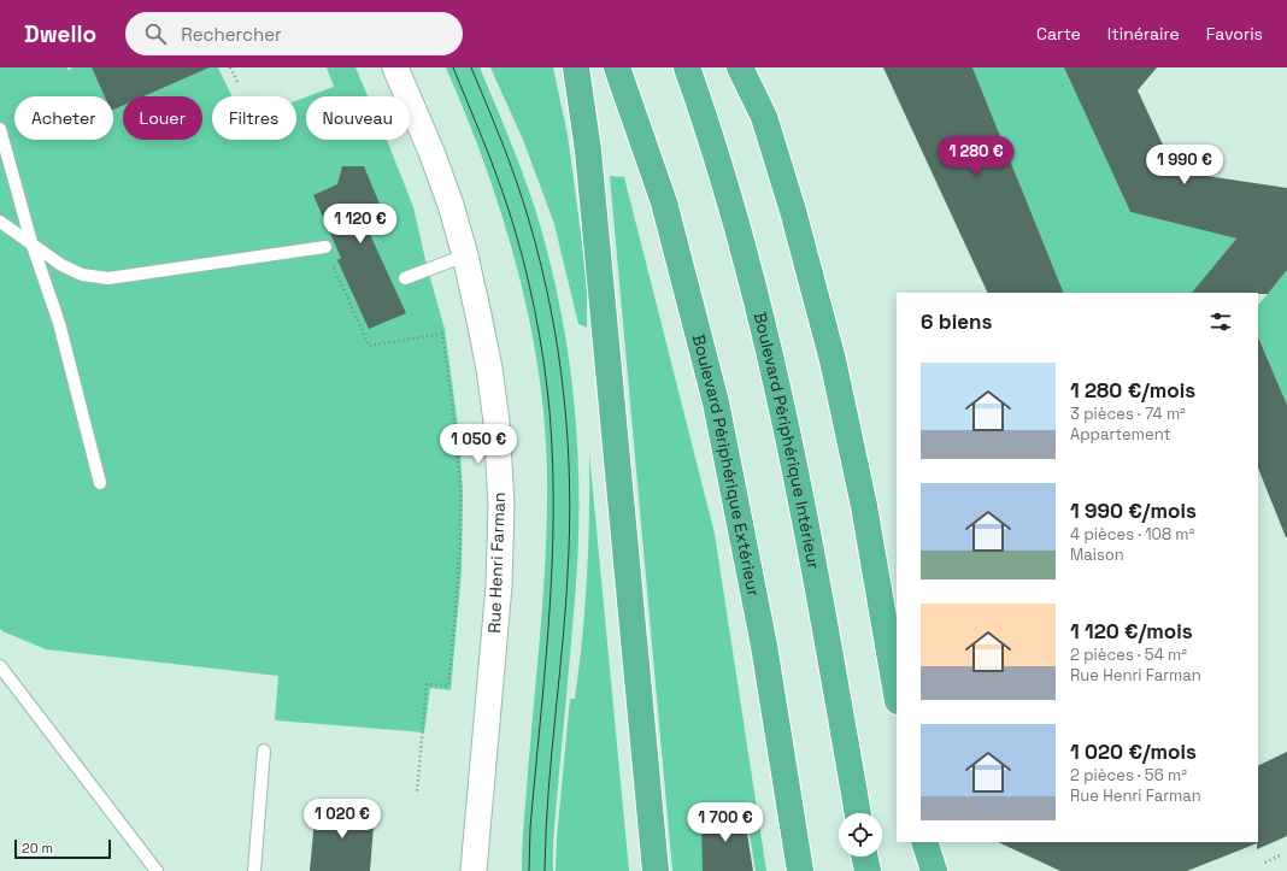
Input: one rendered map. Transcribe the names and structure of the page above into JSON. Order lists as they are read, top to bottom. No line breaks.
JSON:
{"streets":{"highway":["Boulevard Périphérique Intérieur","Boulevard Périphérique Extérieur"],"street":["Rue Henri Farman"]},"scale_bar":"20 m","page":{"header":"Dwello","search":"Rechercher","nav":["Carte","Itinéraire","Favoris"],"chip":["Acheter","Louer","Filtres","Nouveau"],"price":["1 280 €","1 990 €","1 120 €","1 050 €","1 020 €","1 700 €"],"heading":"6 biens","list":[{"name":"1 280 €/mois","note":"3 pièces · 74 m² · Appartement"},{"name":"1 990 €/mois","note":"4 pièces · 108 m² · Maison"},{"name":"1 120 €/mois","note":"2 pièces · 54 m² · Rue Henri Farman"},{"name":"1 020 €/mois","note":"2 pièces · 56 m² · Rue Henri Farman"}],"scale":"20 m"}}
